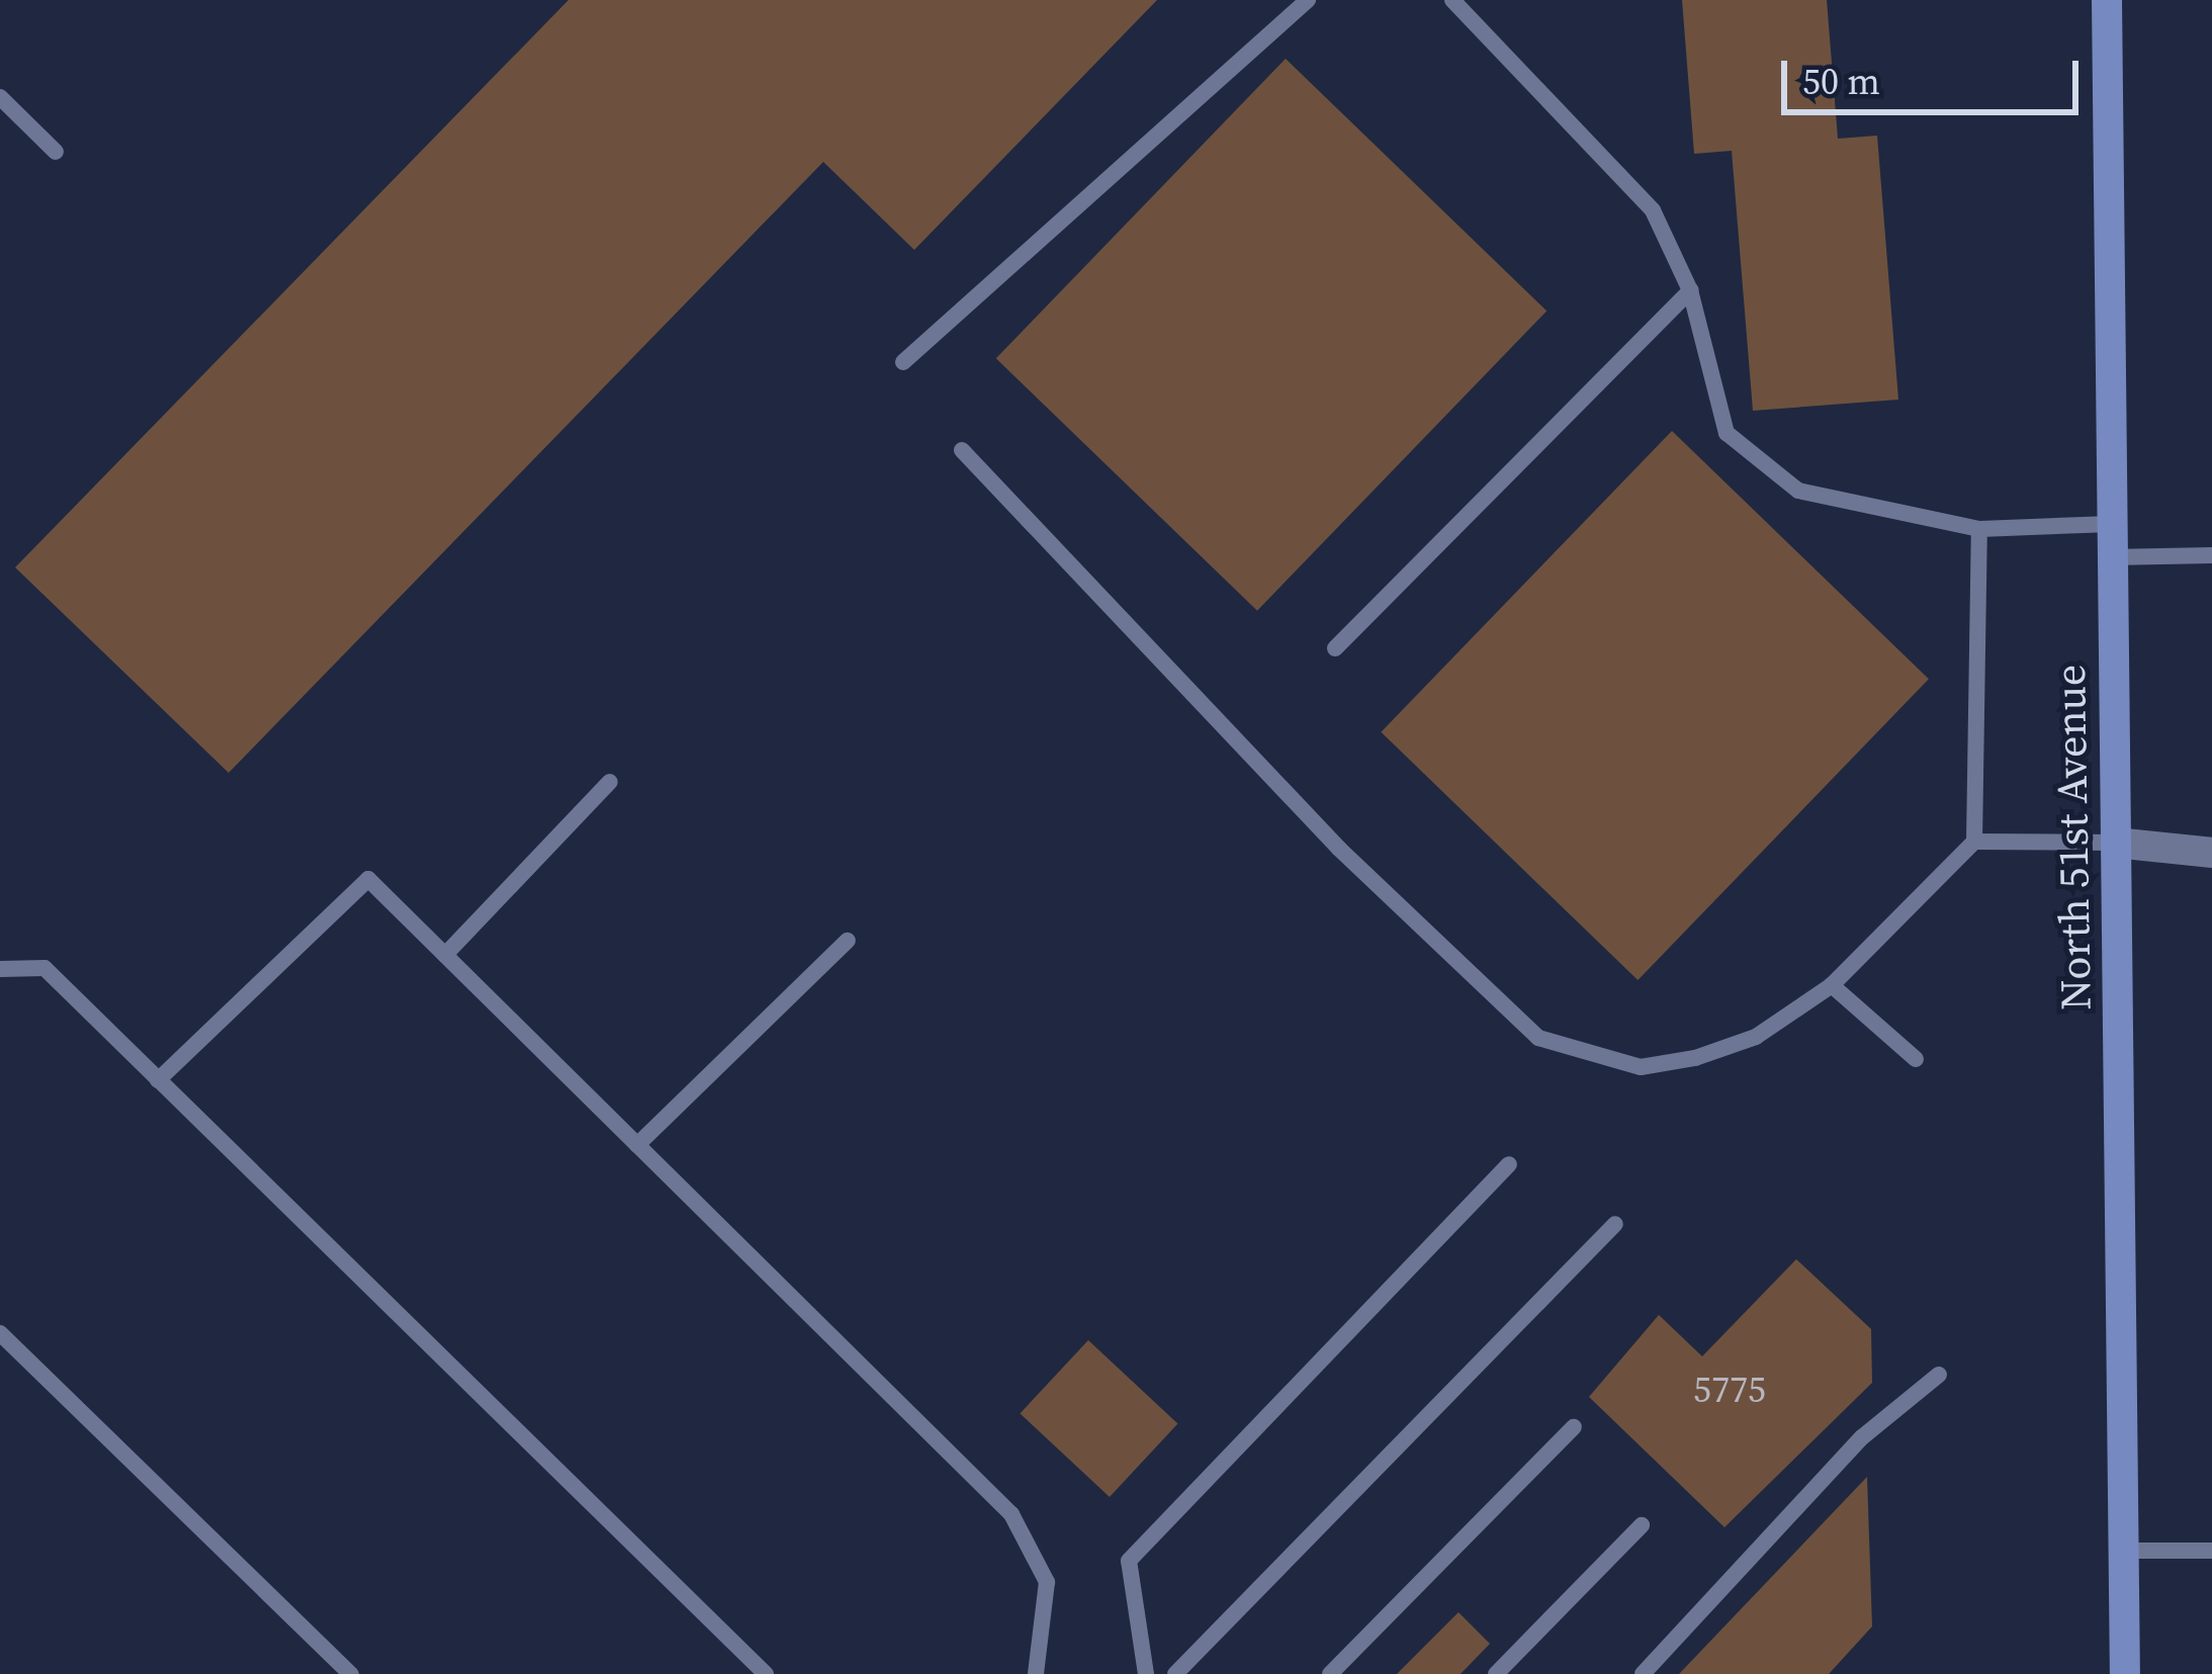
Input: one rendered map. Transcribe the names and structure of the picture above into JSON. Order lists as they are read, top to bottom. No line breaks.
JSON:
{"streets":{"main road":["North 51st Avenue"]},"house_numbers":["5775"],"scale_bar":"50 m"}
